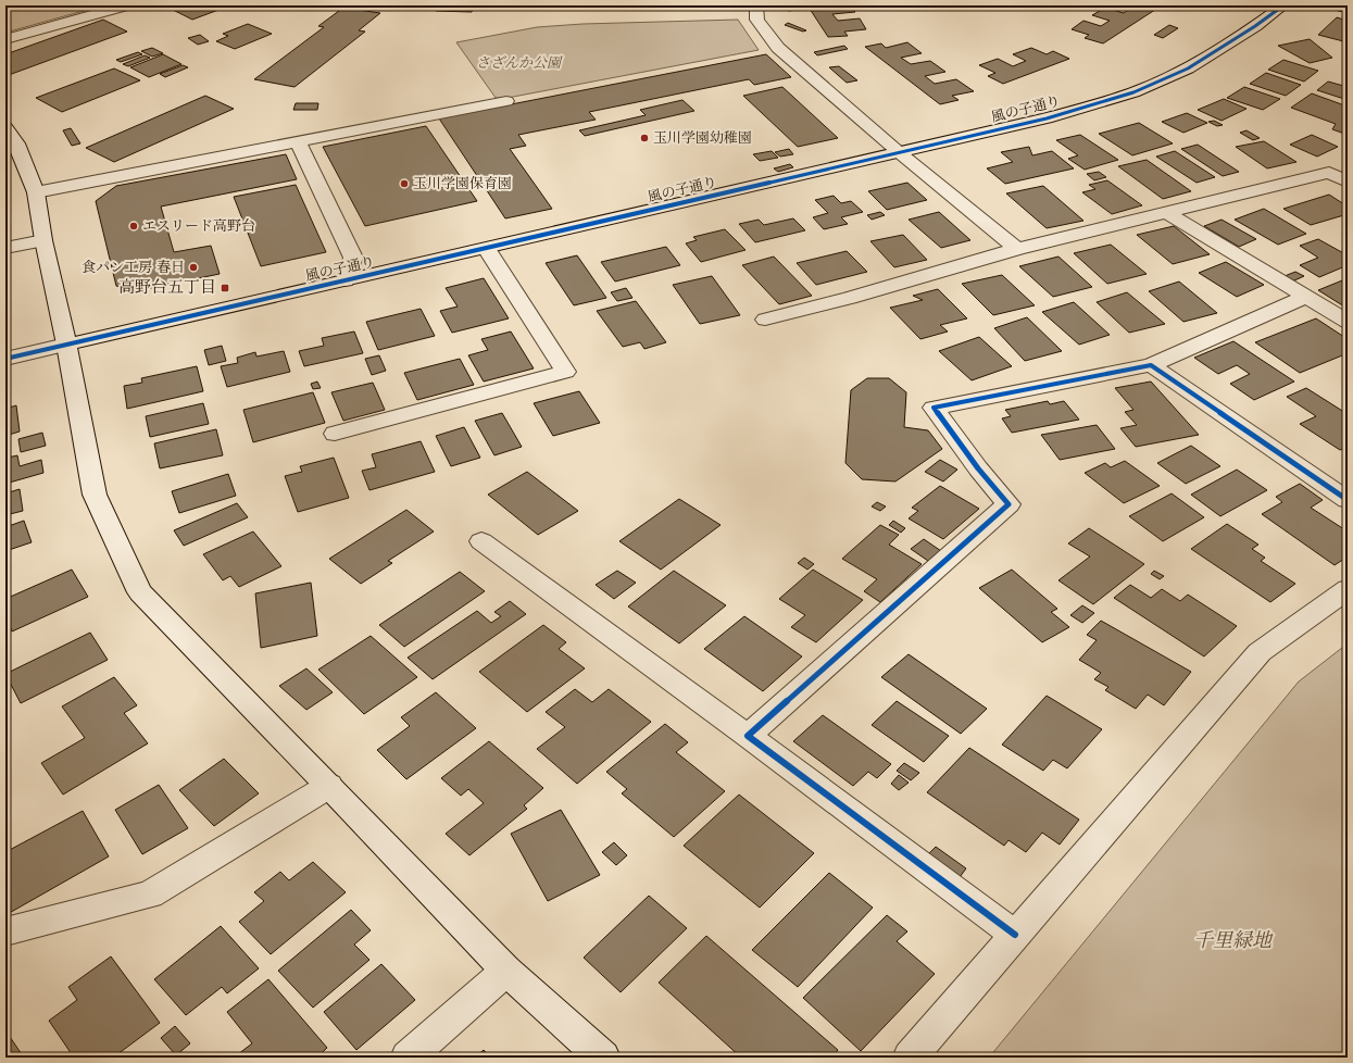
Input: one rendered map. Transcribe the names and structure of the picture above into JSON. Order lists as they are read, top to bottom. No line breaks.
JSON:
{"streets":{"street":["風の子通り"]},"parks":["さざんか公園","千里緑地"],"places":{"other":["玉川学園幼稚園","玉川学園保育園","エスリード高野台","食パン工房 春日"],"transit":["高野台五丁目"]}}
